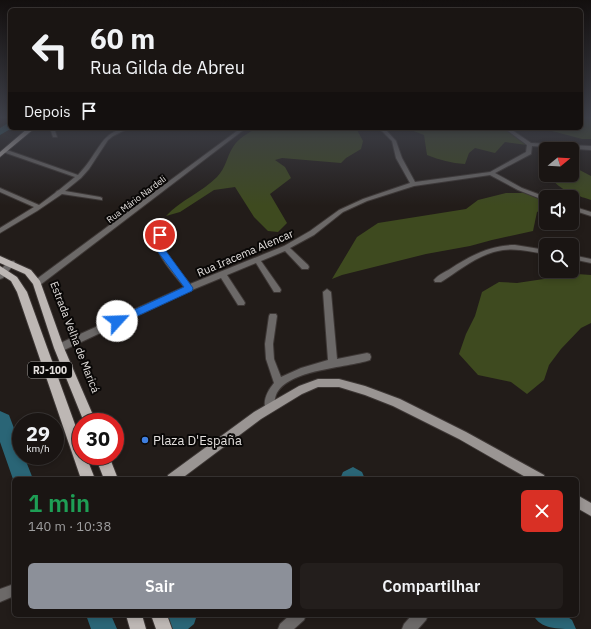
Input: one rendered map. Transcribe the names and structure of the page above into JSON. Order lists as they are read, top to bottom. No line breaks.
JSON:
{"streets":{"main road":["Estrada Velha de Maricá","RJ-100"],"street":["Rua Mário Nardeli","Rua Iracema Alencar"]},"crossings":[["Rua Mário Nardeli","Estrada Velha de Maricá"],["Rua Iracema Alencar","Estrada Velha de Maricá"]],"places":["Plaza D'España"],"north":"right","page":{"turn":["60 m","Rua Gilda de Abreu"],"then":"Depois","speed":"29 km/h","limit":"30","heading":["1 min","140 m · 10:38"],"buttons":["Sair","Compartilhar"]}}
